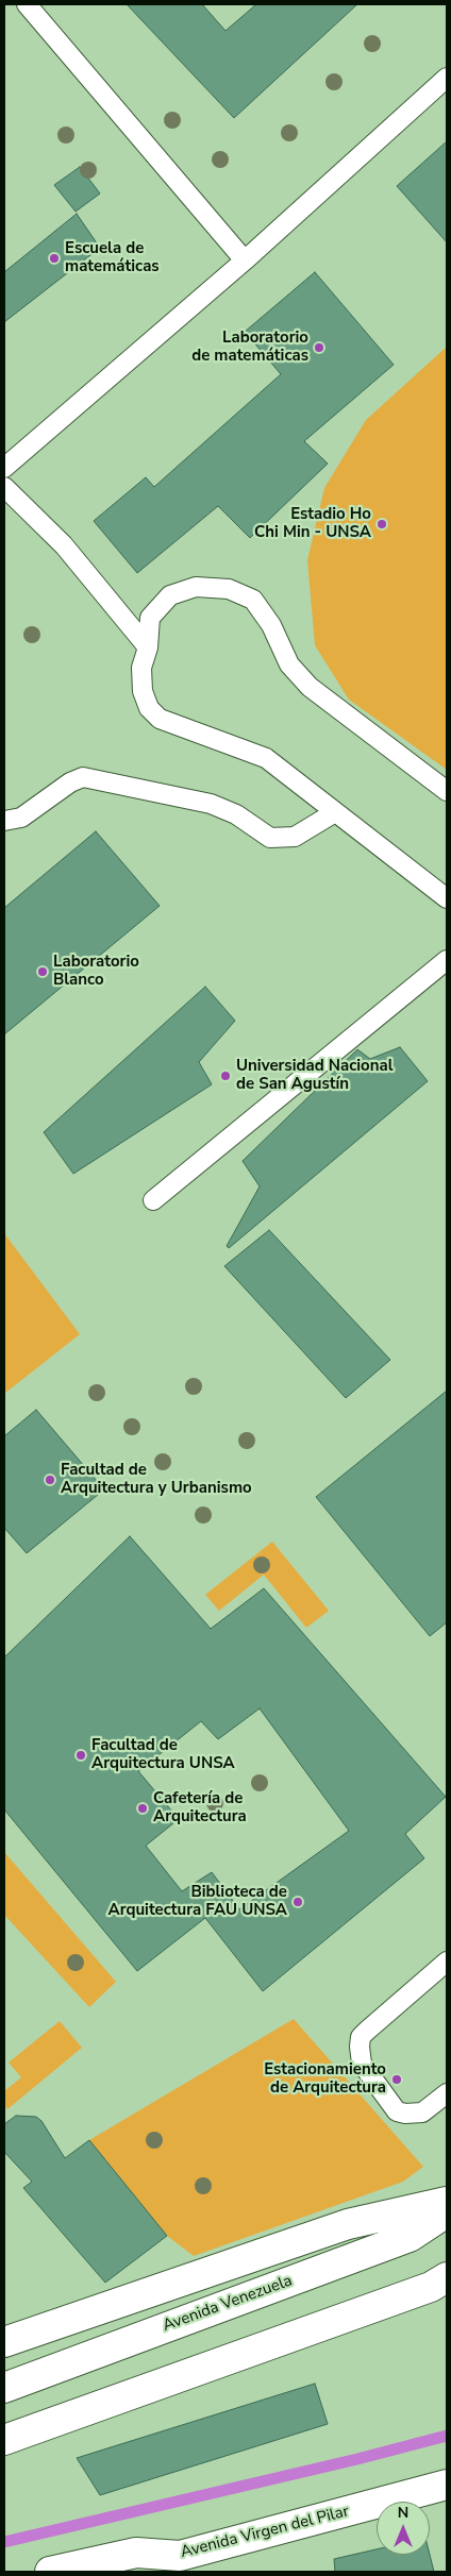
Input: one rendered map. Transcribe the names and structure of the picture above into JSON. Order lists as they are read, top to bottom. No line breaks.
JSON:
{"streets":{"main road":["Avenida Venezuela","Avenida Virgen del Pilar"]},"places":["Escuela de matemáticas","Laboratorio de matemáticas","Estadio Ho Chi Min - UNSA","Laboratorio Blanco","Universidad Nacional de San Agustín","Facultad de Arquitectura y Urbanismo","Facultad de Arquitectura UNSA","Cafetería de Arquitectura","Biblioteca de Arquitectura FAU UNSA","Estacionamiento de Arquitectura"],"north":"top"}
